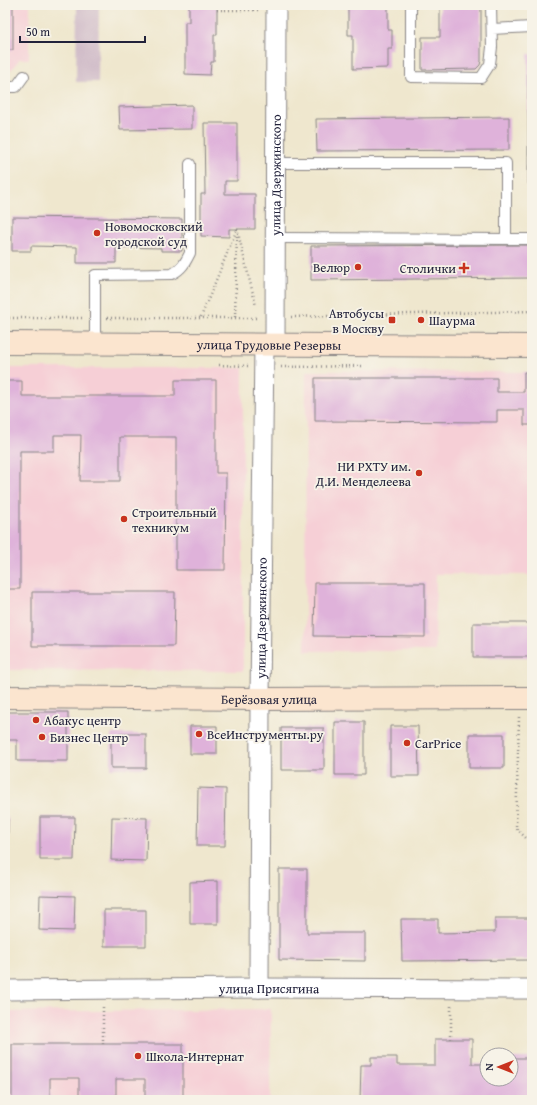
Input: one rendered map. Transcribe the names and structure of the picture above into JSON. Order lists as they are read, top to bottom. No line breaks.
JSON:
{"streets":{"street":["улица Дзержинского","улица Трудовые Резервы","Берёзовая улица","улица Присягина"]},"crossings":[["улица Дзержинского","улица Трудовые Резервы"],["улица Дзержинского","Берёзовая улица"],["улица Дзержинского","улица Присягина"]],"places":{"other":["Новомосковский городской суд","Велюр","Шаурма","НИ РХТУ им. Д.И. Менделеева","Строительный техникум","Абакус центр","ВсеИнструменты.ру","Бизнес Центр","CarPrice","Школа-Интернат"],"health":["Столички"],"transit":["Автобусы в Москву"]},"scale_bar":"50 m","north":"left"}
